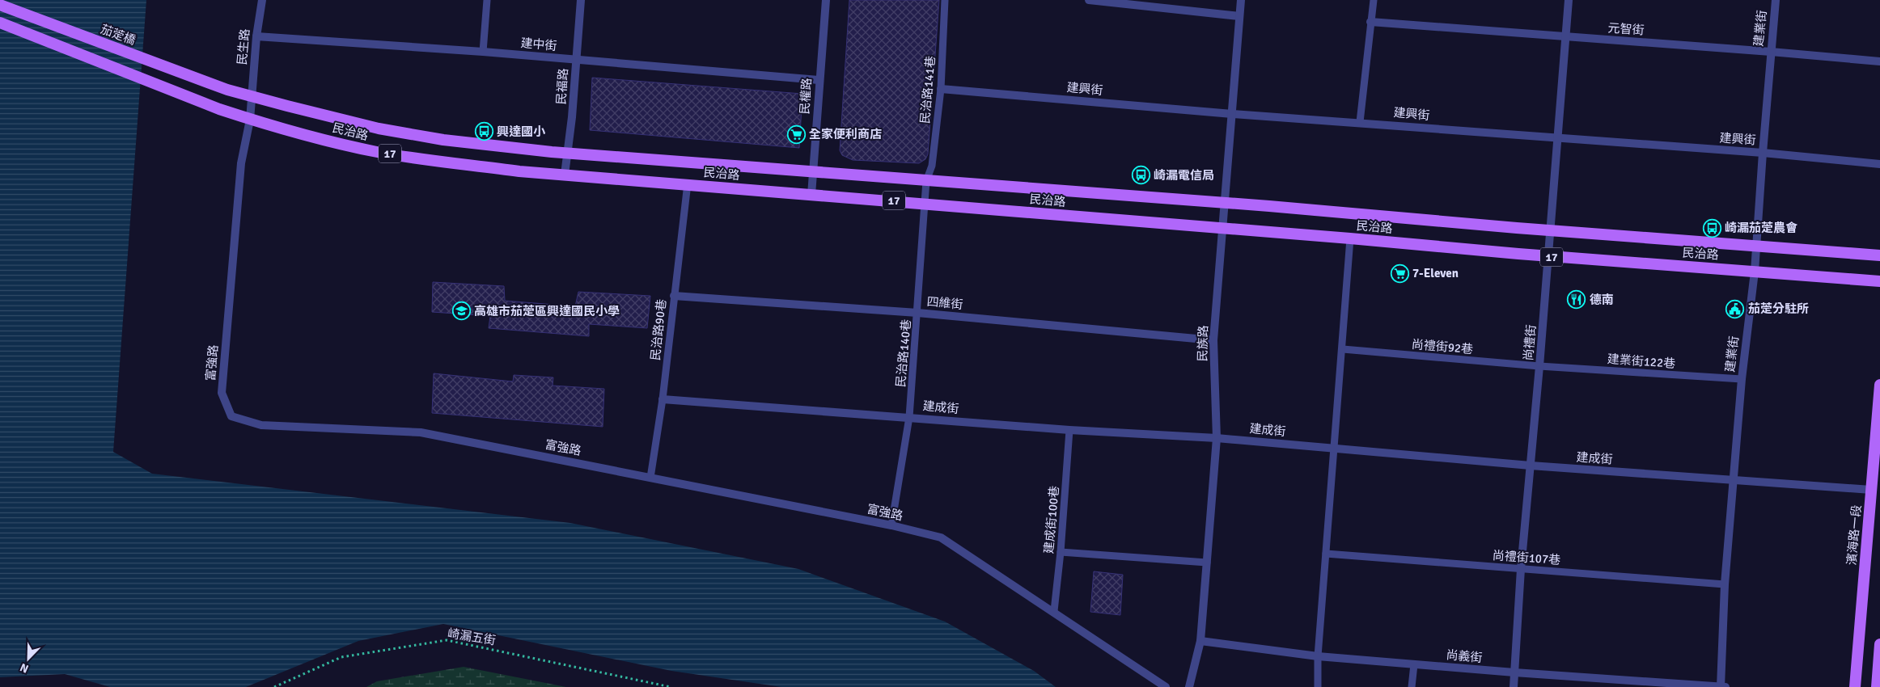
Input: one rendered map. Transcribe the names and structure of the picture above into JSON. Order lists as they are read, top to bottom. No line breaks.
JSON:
{"streets":{"main road":["茄萣橋","民治路","17","濱海路一段"],"street":["建業街","元智街","建中街","民生路","民福路","建興街","民權路","四維街","尚禮街","民族路","富強路","建成街","尚義街"],"lane":["民治路141巷","民治路90巷","尚禮街92巷","民治路140巷","建業街122巷","建成街100巷","尚禮街107巷"],"path":["崎漏五街"]},"crossings":[["建業街","元智街"],["建業街","建興街"],["建業街","民治路"],["建業街","建業街122巷"],["建業街","建成街"],["建業街","尚禮街107巷"],["建業街","尚義街"],["元智街","尚禮街"],["茄萣橋","民治路"],["建中街","民生路"],["建中街","民福路"],["建中街","民權路"],["民生路","民治路"],["民生路","富強路"],["民福路","民治路"],["建興街","民治路141巷"],["建興街","尚禮街"],["建興街","民族路"],["民治路141巷","民治路"],["民治路141巷","民治路140巷"],["民權路","民治路"],["民治路","民治路90巷"],["民治路","尚禮街"],["民治路","民族路"],["民治路","民治路140巷"],["民治路","富強路"],["四維街","民治路90巷"],["四維街","民族路"],["四維街","民治路140巷"],["民治路90巷","富強路"],["民治路90巷","建成街"],["尚禮街","尚禮街92巷"],["尚禮街","建業街122巷"],["尚禮街","建成街"],["尚禮街","尚禮街107巷"],["尚禮街","尚義街"],["民族路","建成街"],["民族路","尚義街"],["尚禮街92巷","建業街122巷"],["民治路140巷","富強路"],["民治路140巷","建成街"],["富強路","建成街100巷"],["建成街","建成街100巷"],["建成街","濱海路一段"]],"places":{"bus stop":["興達國小","崎漏電信局","崎漏茄萣農會"],"supermarket":["全家便利商店","7-Eleven"],"restaurant":["德南"],"public building":["茄萣分駐所"],"school or university":["高雄市茄萣區興達國民小學"]},"north":"bottom left"}
